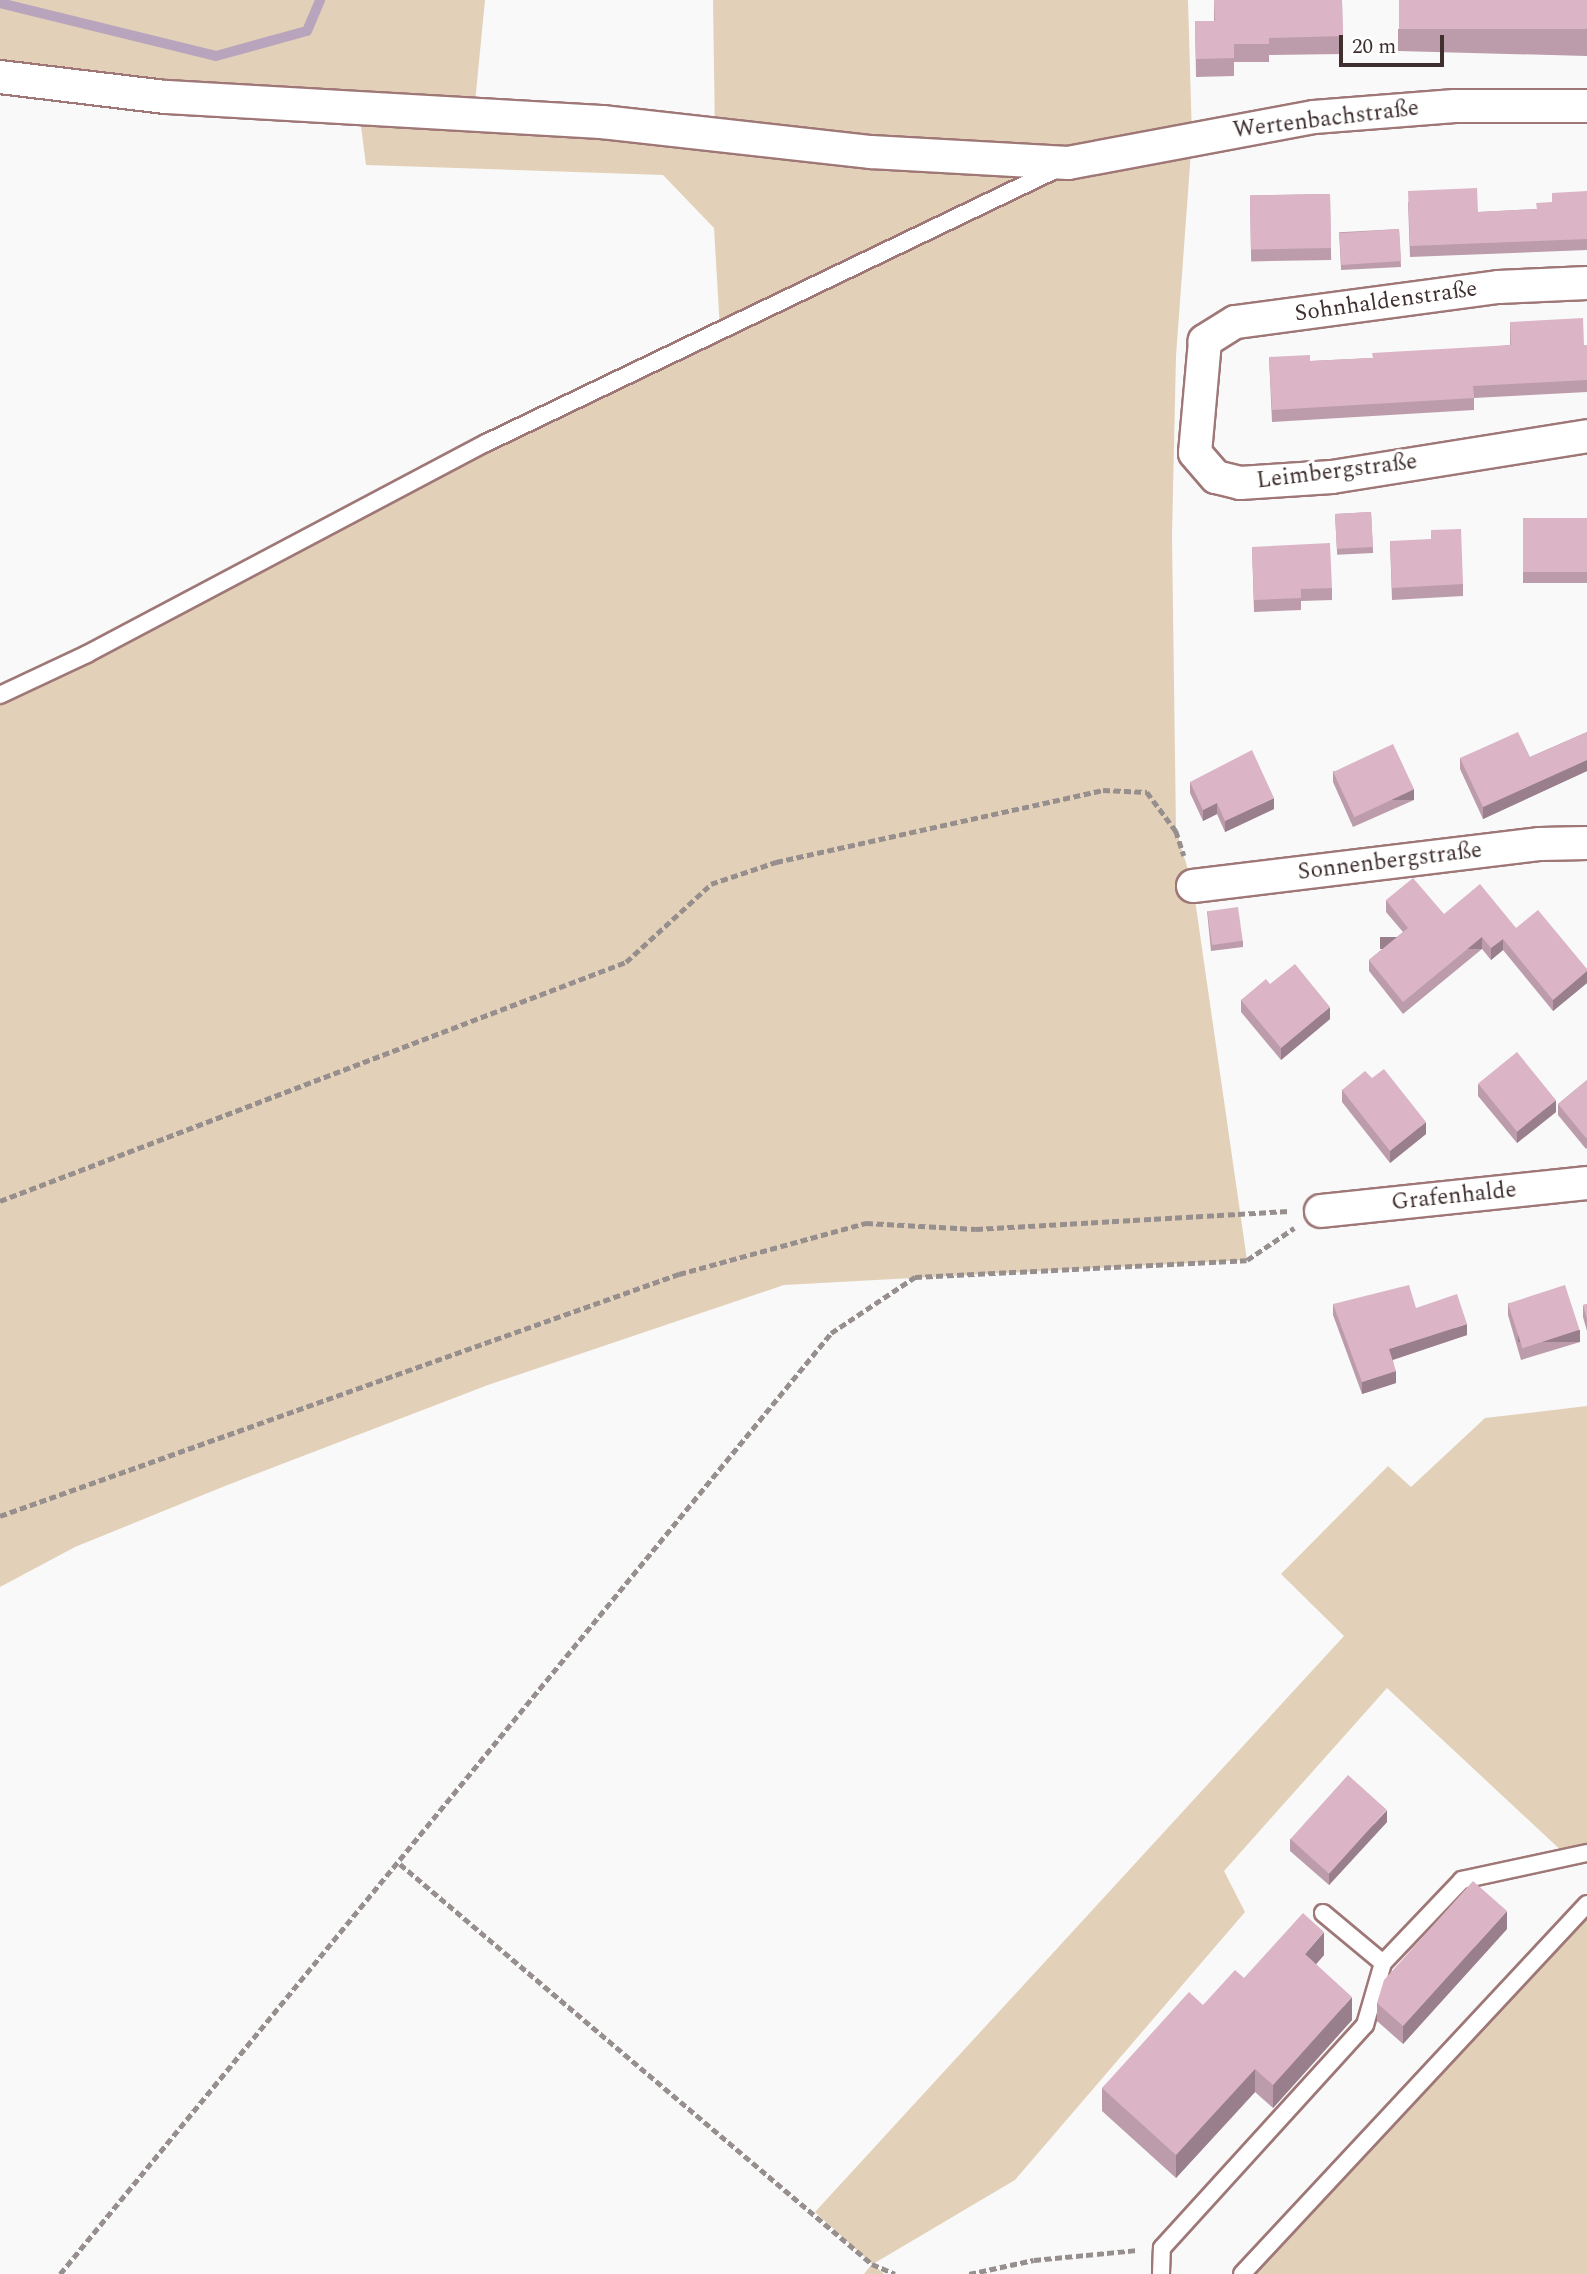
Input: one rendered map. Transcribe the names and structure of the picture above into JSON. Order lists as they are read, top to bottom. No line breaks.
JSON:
{"streets":{"street":["Wertenbachstraße","Sohnhaldenstraße","Leimbergstraße","Sonnenbergstraße","Grafenhalde"]},"crossings":[["Sohnhaldenstraße","Leimbergstraße"]],"scale_bar":"20 m"}
